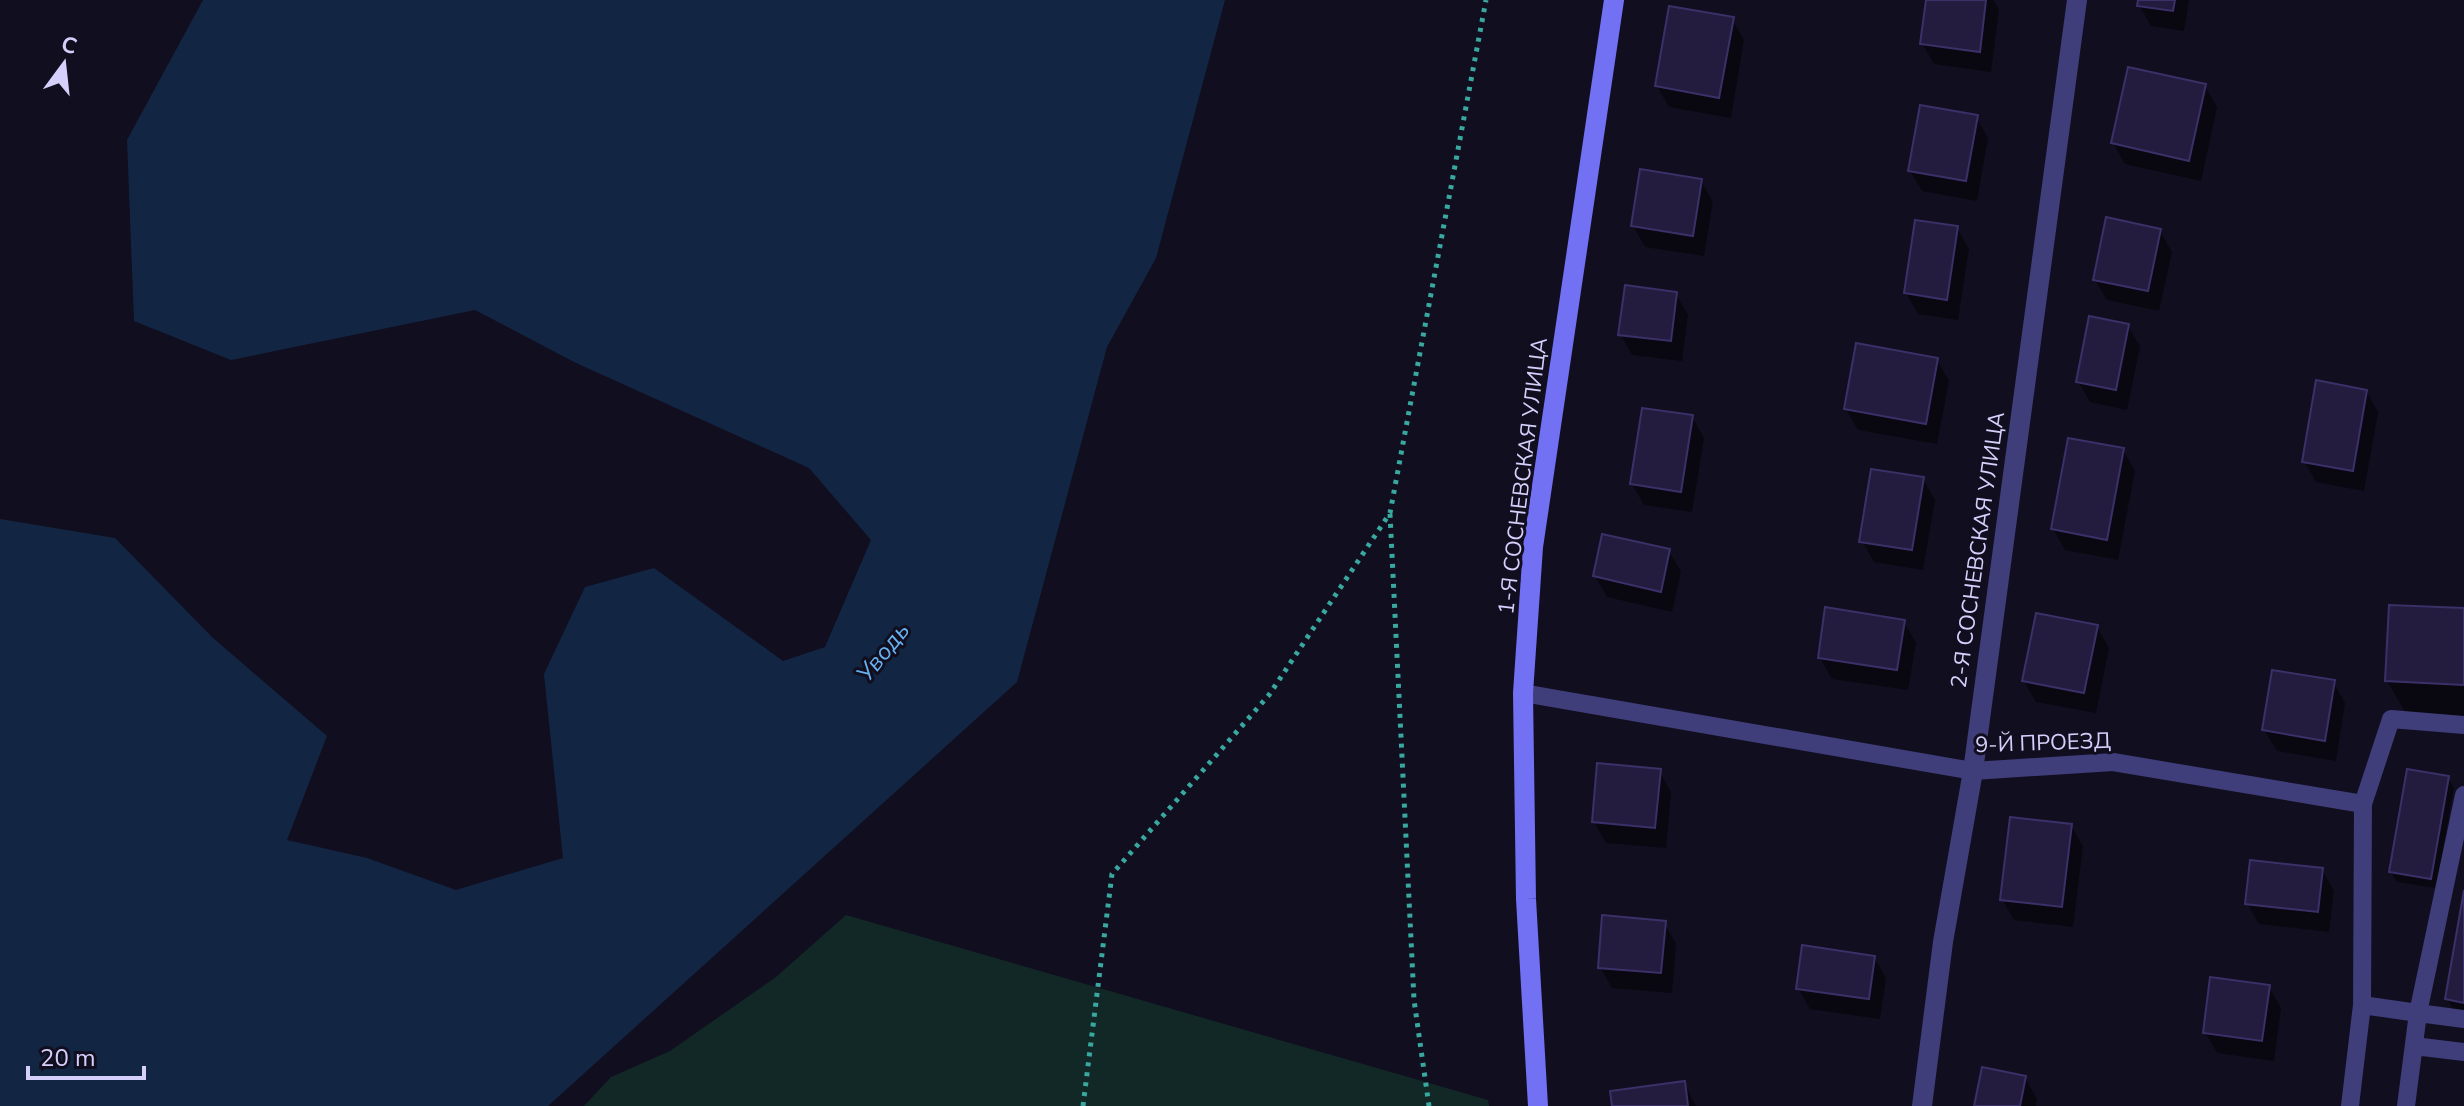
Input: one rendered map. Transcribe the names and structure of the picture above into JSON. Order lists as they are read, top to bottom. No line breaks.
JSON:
{"streets":{"main road":["1-Я СОСНЕВСКАЯ УЛИЦА"],"street":["2-Я СОСНЕВСКАЯ УЛИЦА"],"lane":["9-Й ПРОЕЗД"]},"crossings":[["1-Я СОСНЕВСКАЯ УЛИЦА","9-Й ПРОЕЗД"],["2-Я СОСНЕВСКАЯ УЛИЦА","9-Й ПРОЕЗД"]],"water":["Уводь"],"scale_bar":"20 m","north":"top"}
